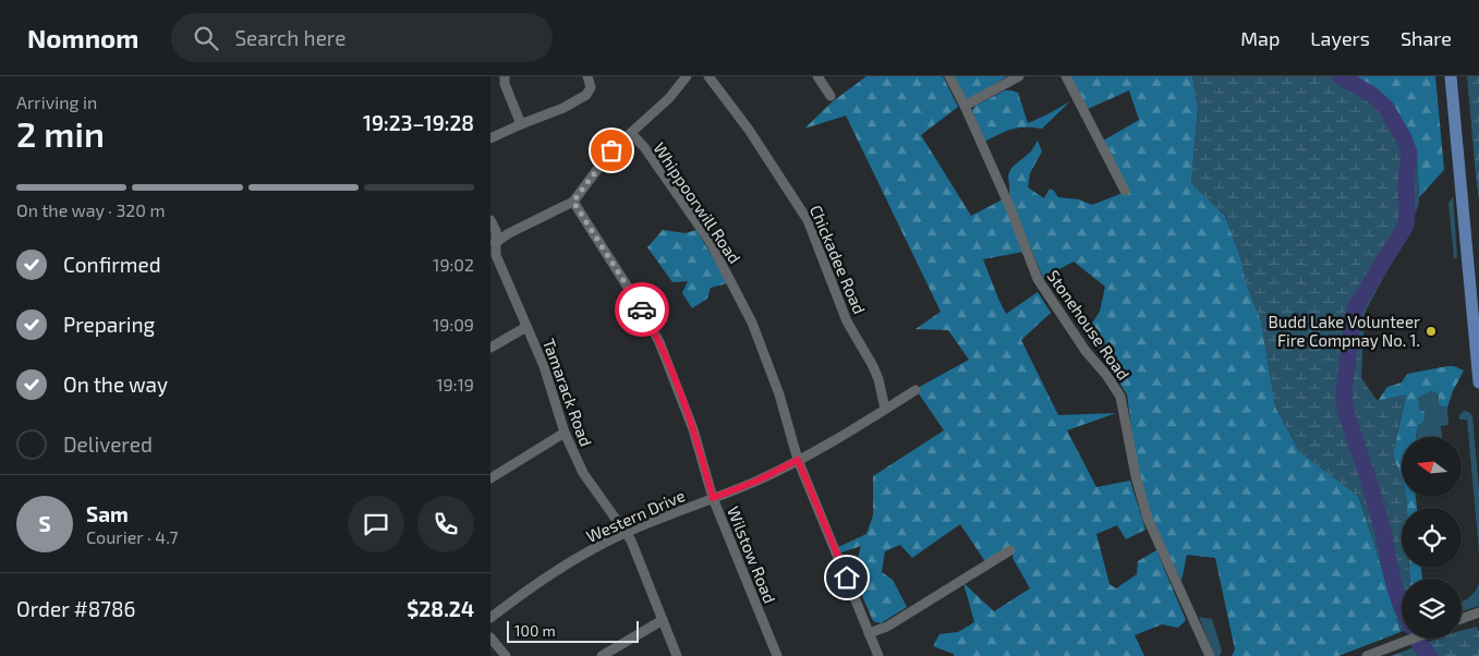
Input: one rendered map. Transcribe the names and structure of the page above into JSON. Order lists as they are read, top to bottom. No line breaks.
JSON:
{"streets":{"street":["Whippoorwill Road","Chickadee Road","Stonehouse Road","Tamarack Road","Western Drive","Wilstow Road"]},"crossings":[["Whippoorwill Road","Western Drive"],["Chickadee Road","Western Drive"],["Tamarack Road","Western Drive"],["Western Drive","Wilstow Road"]],"places":["Budd Lake Volunteer Fire Compnay No. 1."],"scale_bar":"100 m","north":"left","page":{"header":"Nomnom","search":"Search here","nav":["Map","Layers","Share"],"heading":["2 min","Arriving in","19:23–19:28"],"panel":["Sam","Courier · 4.7","Order #8786","$28.24"],"bar":"On the way · 320 m","list":[["Confirmed","19:02"],["Preparing","19:09"],["On the way","19:19"],"Delivered"],"round":"S","scale":"100 m"}}
